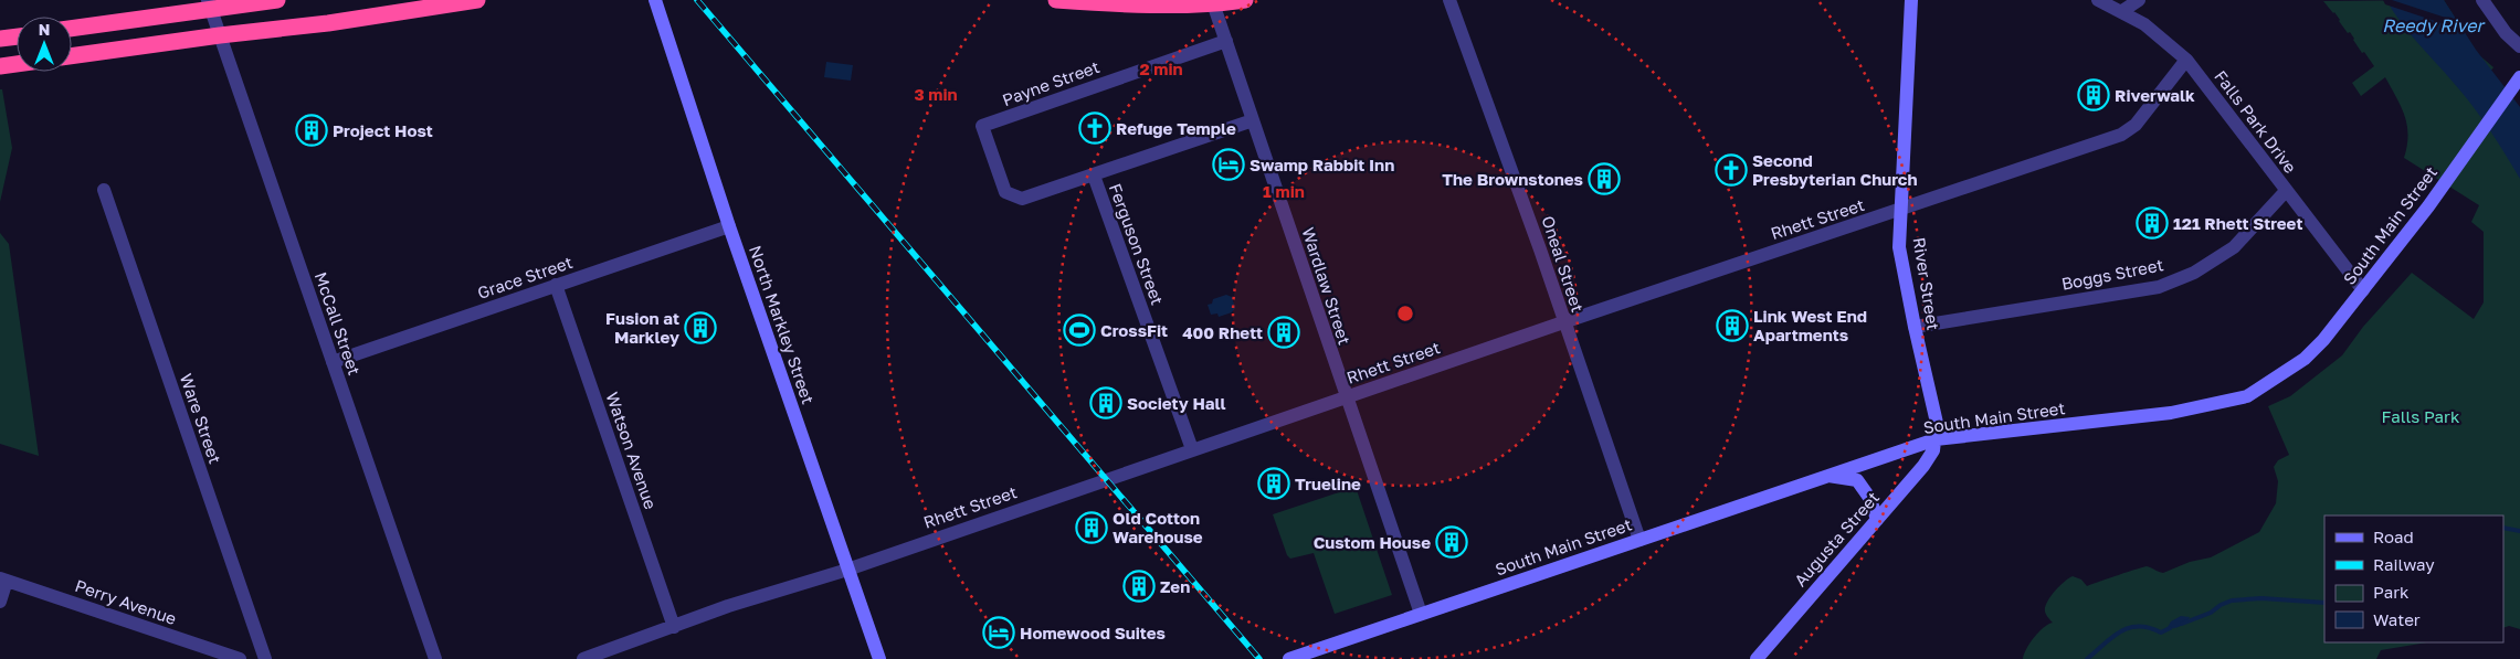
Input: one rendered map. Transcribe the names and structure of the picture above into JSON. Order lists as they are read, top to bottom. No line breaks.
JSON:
{"streets":{"main road":["South Main Street","River Street","North Markley Street","Augusta Street"],"street":["Payne Street","Falls Park Drive","Rhett Street","Ferguson Street","Oneal Street","Boggs Street","Grace Street","Wardlaw Street","McCall Street","Ware Street","Watson Avenue","Perry Avenue"]},"crossings":[["Payne Street","Ferguson Street"],["Payne Street","Wardlaw Street"],["Falls Park Drive","Rhett Street"],["Falls Park Drive","South Main Street"],["Falls Park Drive","Boggs Street"],["Rhett Street","Ferguson Street"],["Rhett Street","Oneal Street"],["Rhett Street","River Street"],["Rhett Street","Wardlaw Street"],["Rhett Street","North Markley Street"],["Rhett Street","Watson Avenue"],["South Main Street","Oneal Street"],["South Main Street","River Street"],["South Main Street","Wardlaw Street"],["South Main Street","Augusta Street"],["Boggs Street","River Street"],["Grace Street","McCall Street"],["Grace Street","North Markley Street"],["Grace Street","Watson Avenue"],["River Street","Augusta Street"]],"water":["Reedy River"],"parks":["Falls Park"],"places":{"building":["Riverwalk","Project Host","The Brownstones","121 Rhett Street","Link West End Apartments","Fusion at Markley","400 Rhett","Society Hall","Trueline","Old Cotton Warehouse","Custom House","Zen"],"church":["Refuge Temple","Second Presbyterian Church"],"hotel":["Swamp Rabbit Inn","Homewood Suites"],"sports":["CrossFit"]},"legend":["Road","Railway","Park","Water"],"north":"top","rings":["2 min","3 min","1 min"]}
